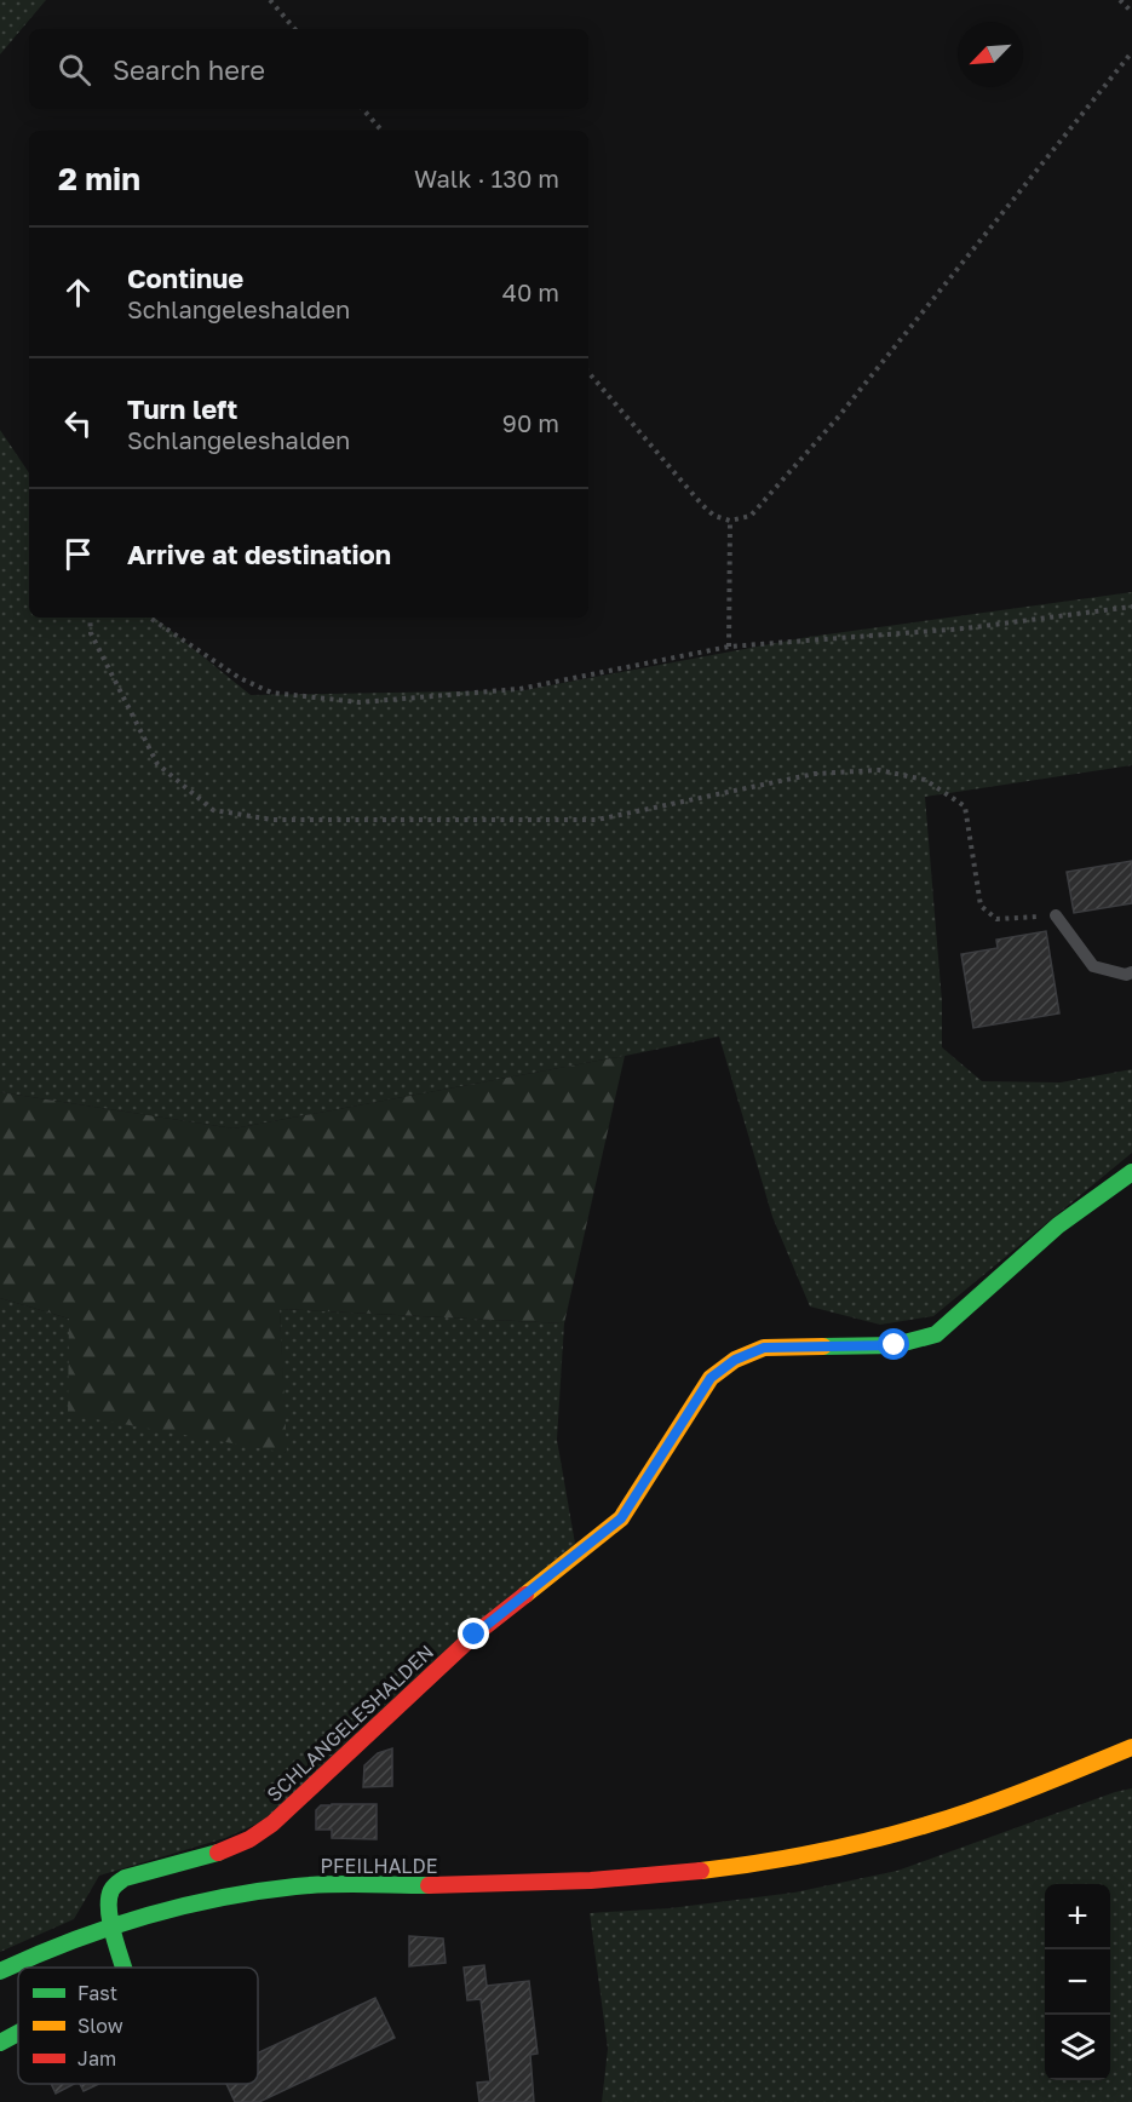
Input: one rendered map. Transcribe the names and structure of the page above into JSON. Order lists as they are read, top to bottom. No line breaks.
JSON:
{"streets":{"street":["SCHLANGELESHALDEN","PFEILHALDE"]},"crossings":[["SCHLANGELESHALDEN","PFEILHALDE"]],"legend":["Fast","Slow","Jam"],"north":"bottom left","page":{"search":"Search here","heading":["2 min","Walk · 130 m"],"list":[["Continue","Schlangeleshalden","40 m"],["Turn left","Schlangeleshalden","90 m"],"Arrive at destination"],"map_buttons":["+","−"]}}
